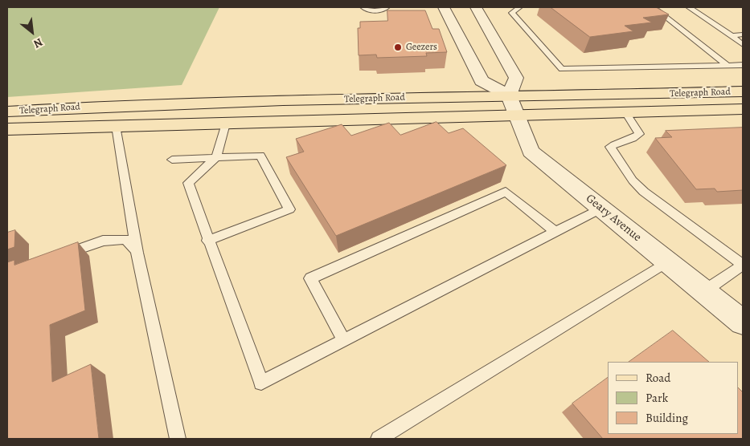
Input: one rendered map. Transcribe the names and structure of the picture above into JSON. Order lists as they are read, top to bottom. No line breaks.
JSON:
{"streets":{"main road":["Telegraph Road"],"street":["Geary Avenue"]},"crossings":[["Telegraph Road","Geary Avenue"]],"places":["Geezers"],"legend":["Road","Park","Building"],"north":"bottom right"}
